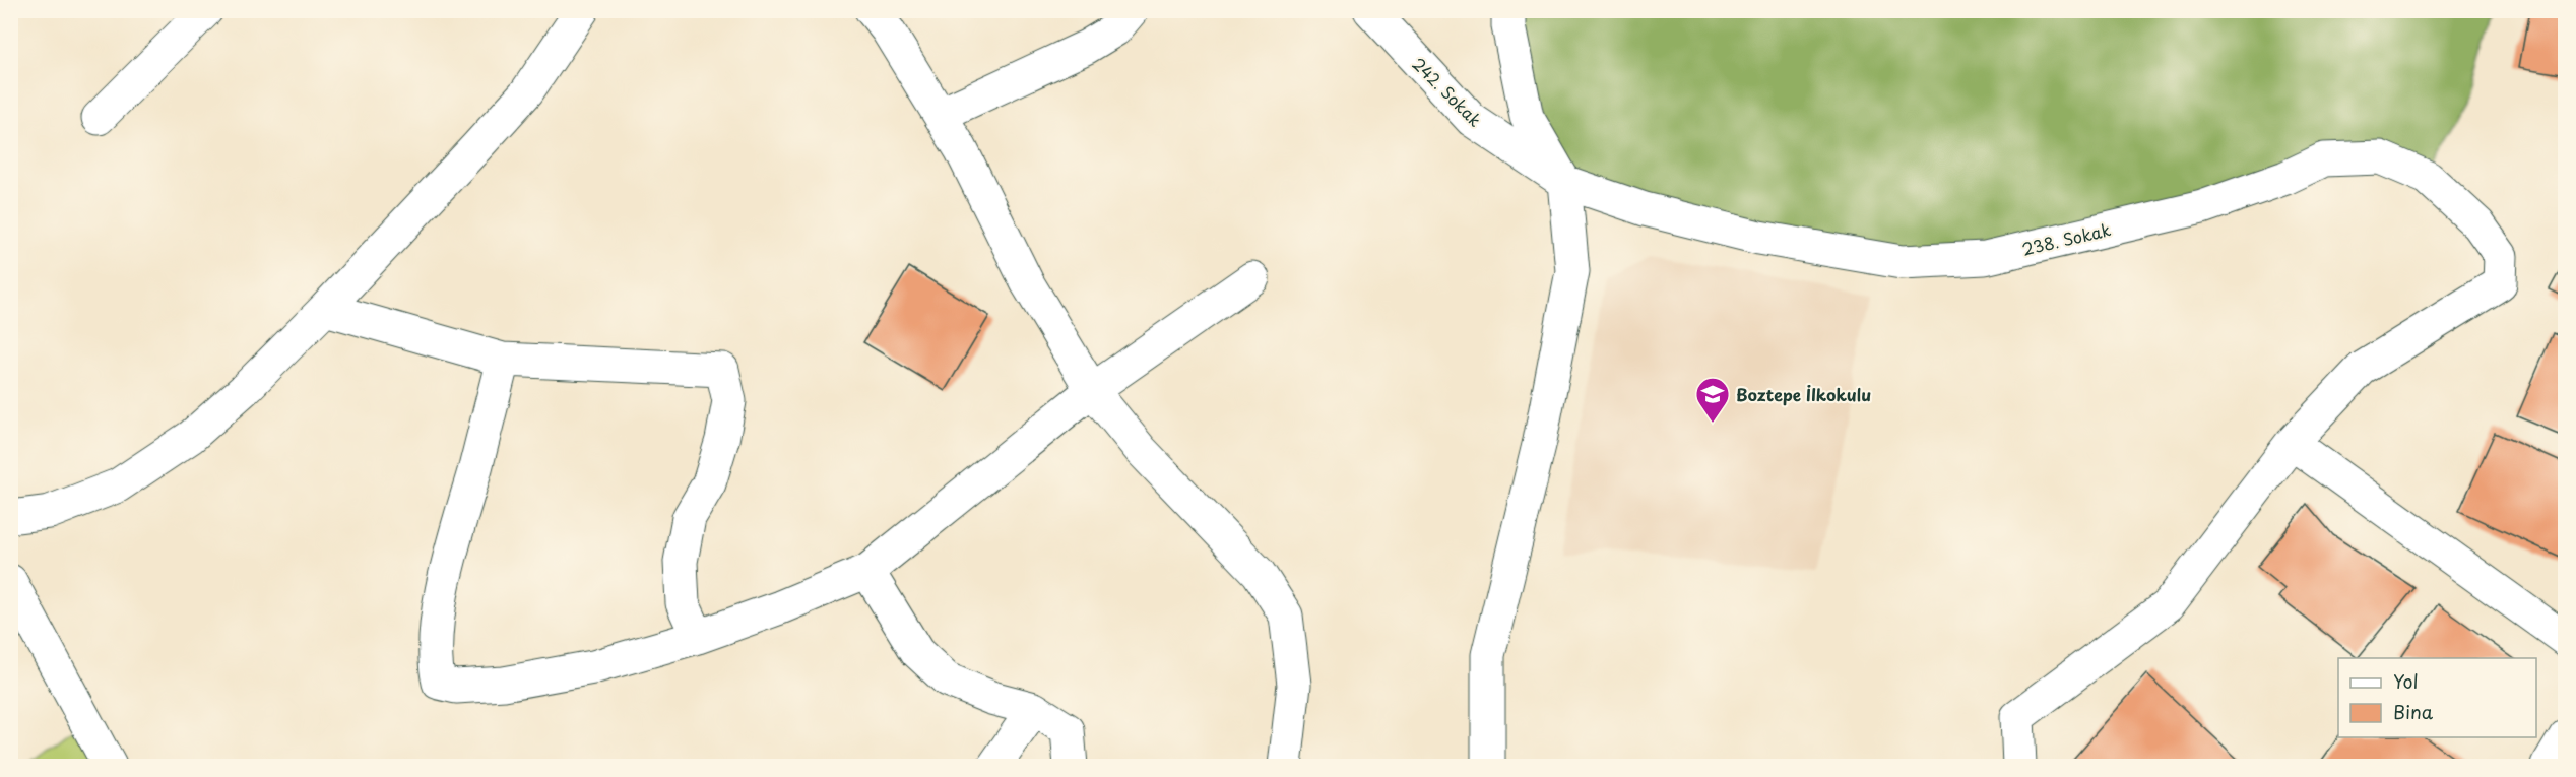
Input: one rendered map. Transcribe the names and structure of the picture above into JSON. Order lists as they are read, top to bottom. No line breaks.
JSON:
{"streets":{"street":["242. Sokak","238. Sokak"]},"crossings":[["242. Sokak","238. Sokak"]],"places":{"school or university":["Boztepe İlkokulu"]},"legend":["Yol","Bina"]}
